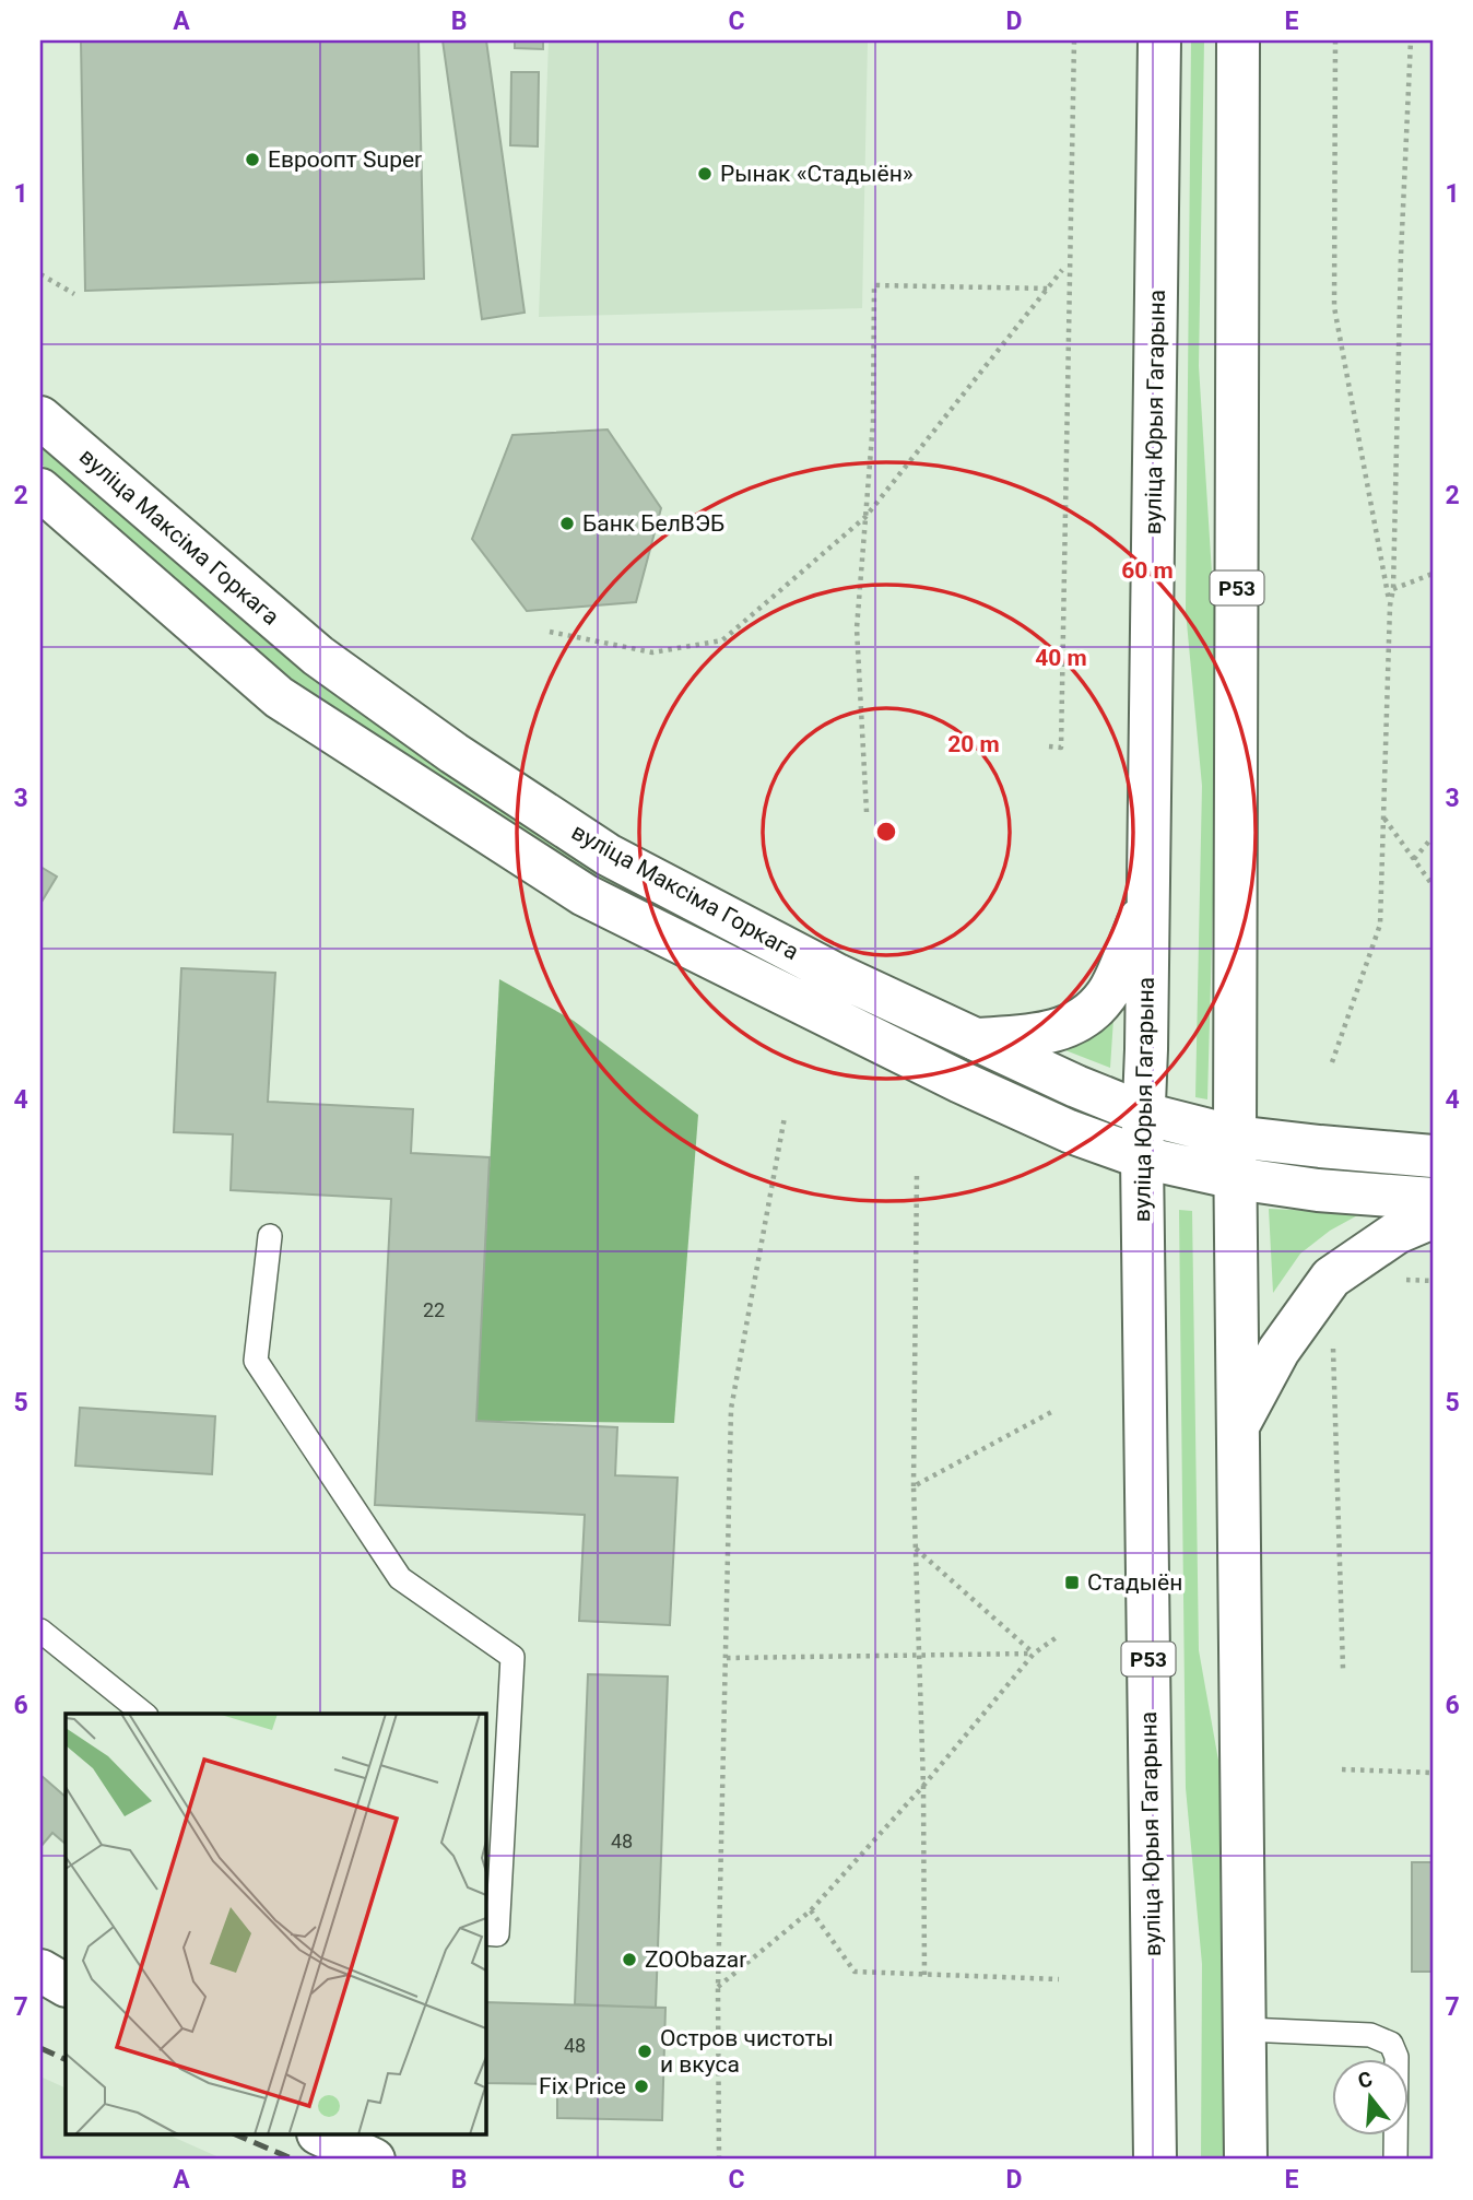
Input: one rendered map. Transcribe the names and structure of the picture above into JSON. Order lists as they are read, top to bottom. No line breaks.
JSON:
{"streets":{"main road":["вуліца Юрыя Гагарына","вуліца Максіма Горкага","Р53"]},"crossings":[["вуліца Юрыя Гагарына","вуліца Максіма Горкага"],["вуліца Максіма Горкага","Р53"]],"places":{"other":["Евроопт Super","Рынак «Стадыён»","Банк БелВЭБ","ZOObazar","Остров чистоты и вкуса","Fix Price"],"transit":["Стадыён"]},"house_numbers":["22","48","48"],"north":"top","grid":{"columns":["A","B","C","D","E"],"rows":["1","2","3","4","5","6","7"]},"rings":["60 m","40 m","20 m"]}
